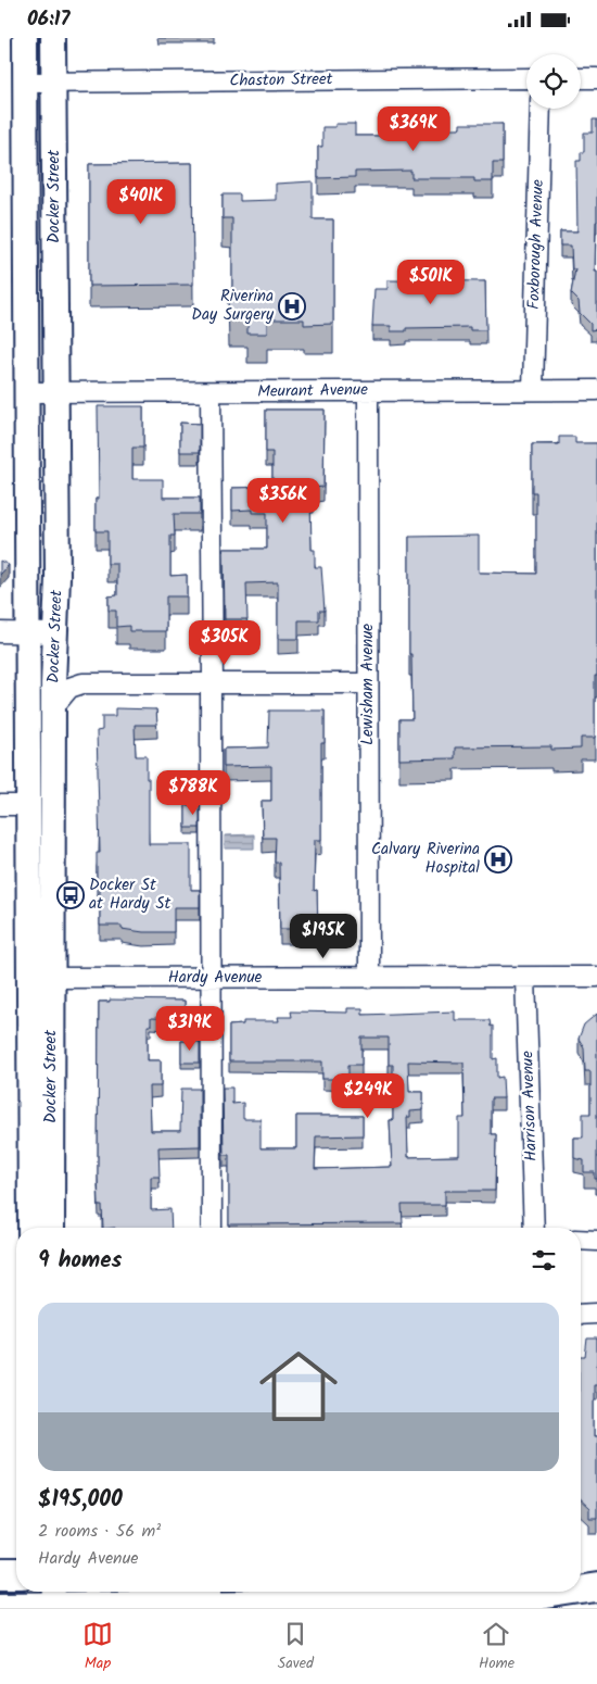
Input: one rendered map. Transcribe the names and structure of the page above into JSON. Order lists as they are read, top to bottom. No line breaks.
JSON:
{"streets":{"main road":["Docker Street"],"street":["Chaston Street","Foxborough Avenue","Meurant Avenue","Lewisham Avenue","Hardy Avenue","Harrison Avenue"]},"crossings":[["Chaston Street","Docker Street"],["Docker Street","Meurant Avenue"],["Docker Street","Hardy Avenue"],["Foxborough Avenue","Meurant Avenue"],["Meurant Avenue","Lewisham Avenue"],["Lewisham Avenue","Hardy Avenue"],["Hardy Avenue","Harrison Avenue"]],"places":{"hospital":["Riverina Day Surgery","Calvary Riverina Hospital"],"bus stop":["Docker St at Hardy St"]},"page":{"status":"06:17","price":["$369K","$401K","$501K","$356K","$305K","$788K","$195K","$319K","$249K"],"heading":"9 homes","list":[{"name":"$195,000","note":"2 rooms · 56 m² · Hardy Avenue"}],"tabs":["Map","Saved","Home"]}}
